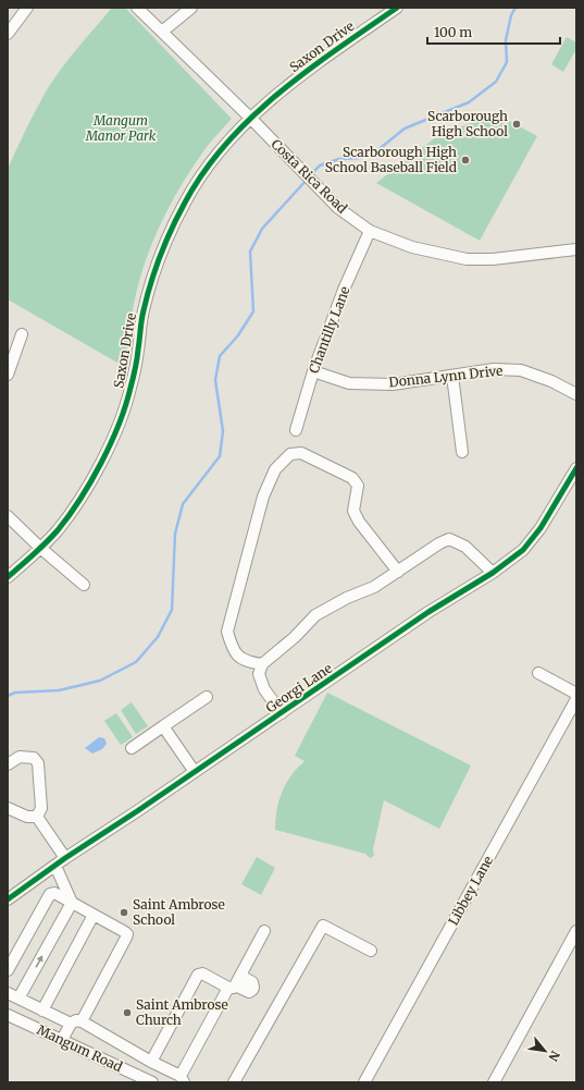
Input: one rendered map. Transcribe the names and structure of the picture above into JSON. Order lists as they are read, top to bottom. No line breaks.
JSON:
{"streets":{"street":["Saxon Drive","Costa Rica Road","Chantilly Lane","Donna Lynn Drive","Georgi Lane","Libbey Lane","Mangum Road"]},"crossings":[["Saxon Drive","Costa Rica Road"],["Costa Rica Road","Chantilly Lane"],["Chantilly Lane","Donna Lynn Drive"]],"parks":["Mangum Manor Park"],"places":["Scarborough High School","Scarborough High School Baseball Field","Saint Ambrose School","Saint Ambrose Church"],"scale_bar":"100 m","north":"bottom right"}
